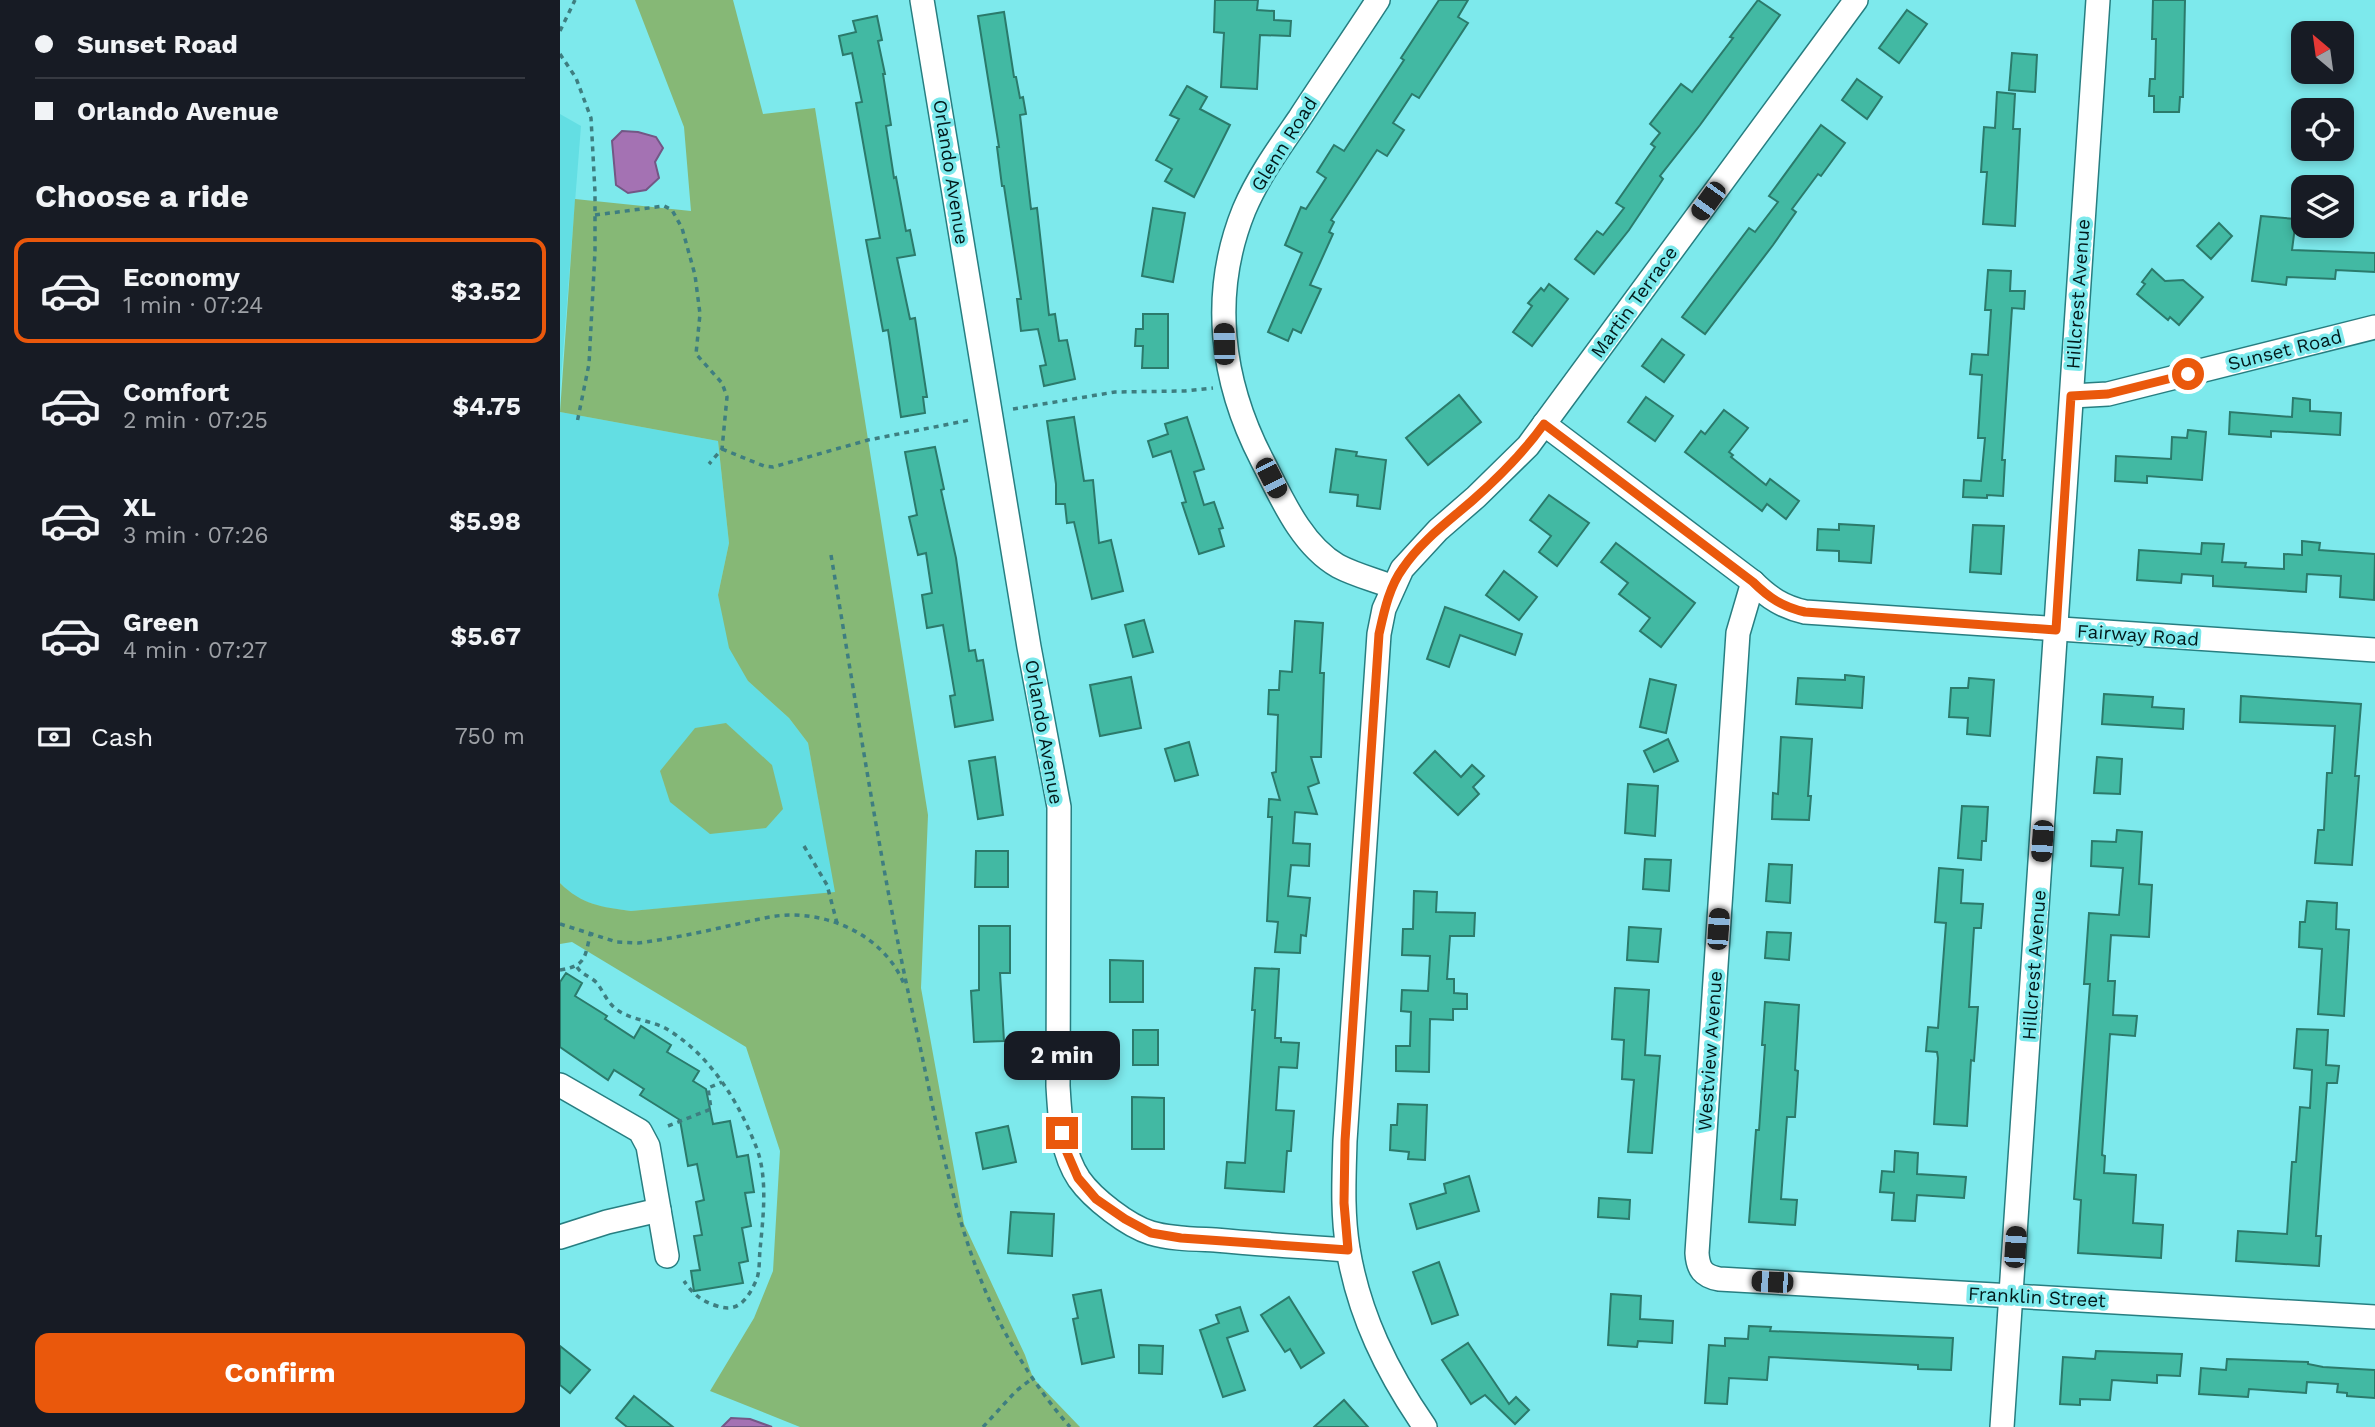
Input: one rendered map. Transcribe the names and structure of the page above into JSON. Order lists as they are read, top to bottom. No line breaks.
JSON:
{"streets":{"street":["Glenn Road","Orlando Avenue","Hillcrest Avenue","Martin Terrace","Sunset Road","Fairway Road","Westview Avenue","Franklin Street"]},"crossings":[["Glenn Road","Martin Terrace"],["Hillcrest Avenue","Sunset Road"],["Hillcrest Avenue","Fairway Road"],["Hillcrest Avenue","Franklin Street"],["Martin Terrace","Fairway Road"],["Fairway Road","Westview Avenue"],["Westview Avenue","Franklin Street"]],"north":"top left","page":{"banner":["Sunset Road","Orlando Avenue"],"heading":"Choose a ride","list":[{"name":"Economy","note":"1 min · 07:24","value":"$3.52"},{"name":"Comfort","note":"2 min · 07:25","value":"$4.75"},{"name":"XL","note":"3 min · 07:26","value":"$5.98"},{"name":"Green","note":"4 min · 07:27","value":"$5.67"}],"pay":["Cash","750 m"],"bubble":"2 min","buttons":"Confirm"}}
